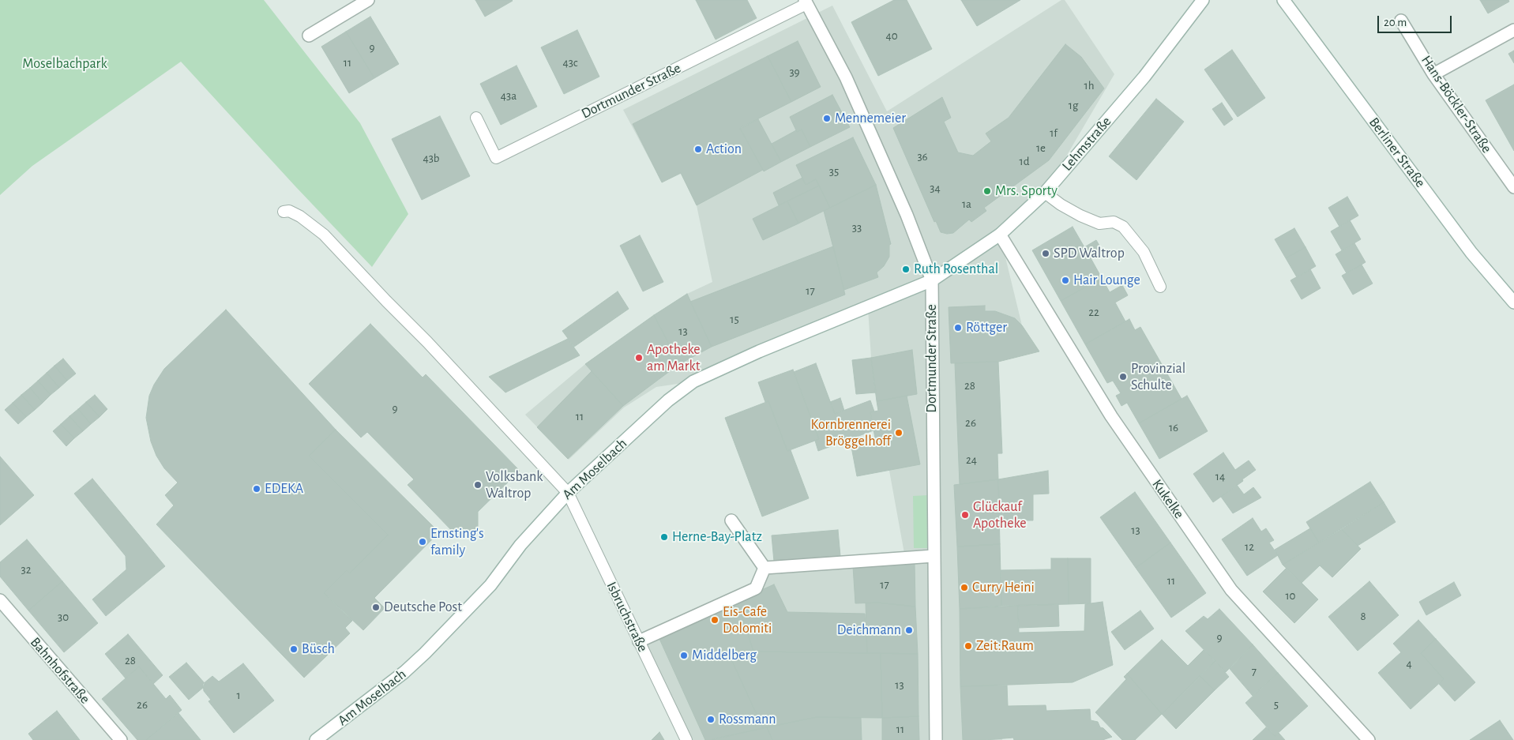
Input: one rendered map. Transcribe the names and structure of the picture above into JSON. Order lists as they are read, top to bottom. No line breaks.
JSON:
{"streets":{"street":["Dortmunder Straße","Hans-Böckler-Straße","Lehmstraße","Berliner Straße","Am Moselbach","Kukelke","Bahnhofstraße"],"lane":["Isbruchstraße"]},"crossings":[["Dortmunder Straße","Lehmstraße"],["Dortmunder Straße","Am Moselbach"],["Lehmstraße","Am Moselbach"],["Lehmstraße","Kukelke"],["Am Moselbach","Isbruchstraße"]],"parks":["Moselbachpark"],"places":["Mennemeier","Action","Mrs. Sporty","SPD Waltrop","Ruth Rosenthal","Hair Lounge","Röttger","Apotheke am Markt","Provinzial Schulte","Kornbrennerei Bröggelhoff","Volksbank Waltrop","EDEKA","Glückauf Apotheke","Herne-Bay-Platz","Ernsting's family","Curry Heini","Deutsche Post","Eis-Cafe Dolomiti","Deichmann","Zeit:Raum","Büsch","Middelberg","Rossmann"],"house_numbers":["40","9","11","43c","39","1h","43a","1g","1f","1e","36","43b","1d","35","34","1a","33","17","22","15","13","28","9","11","26","16","24","14","13","12","32","11","17","10","8","30","9","28","4","7","13","1","26","5","11"],"scale_bar":"20 m"}
